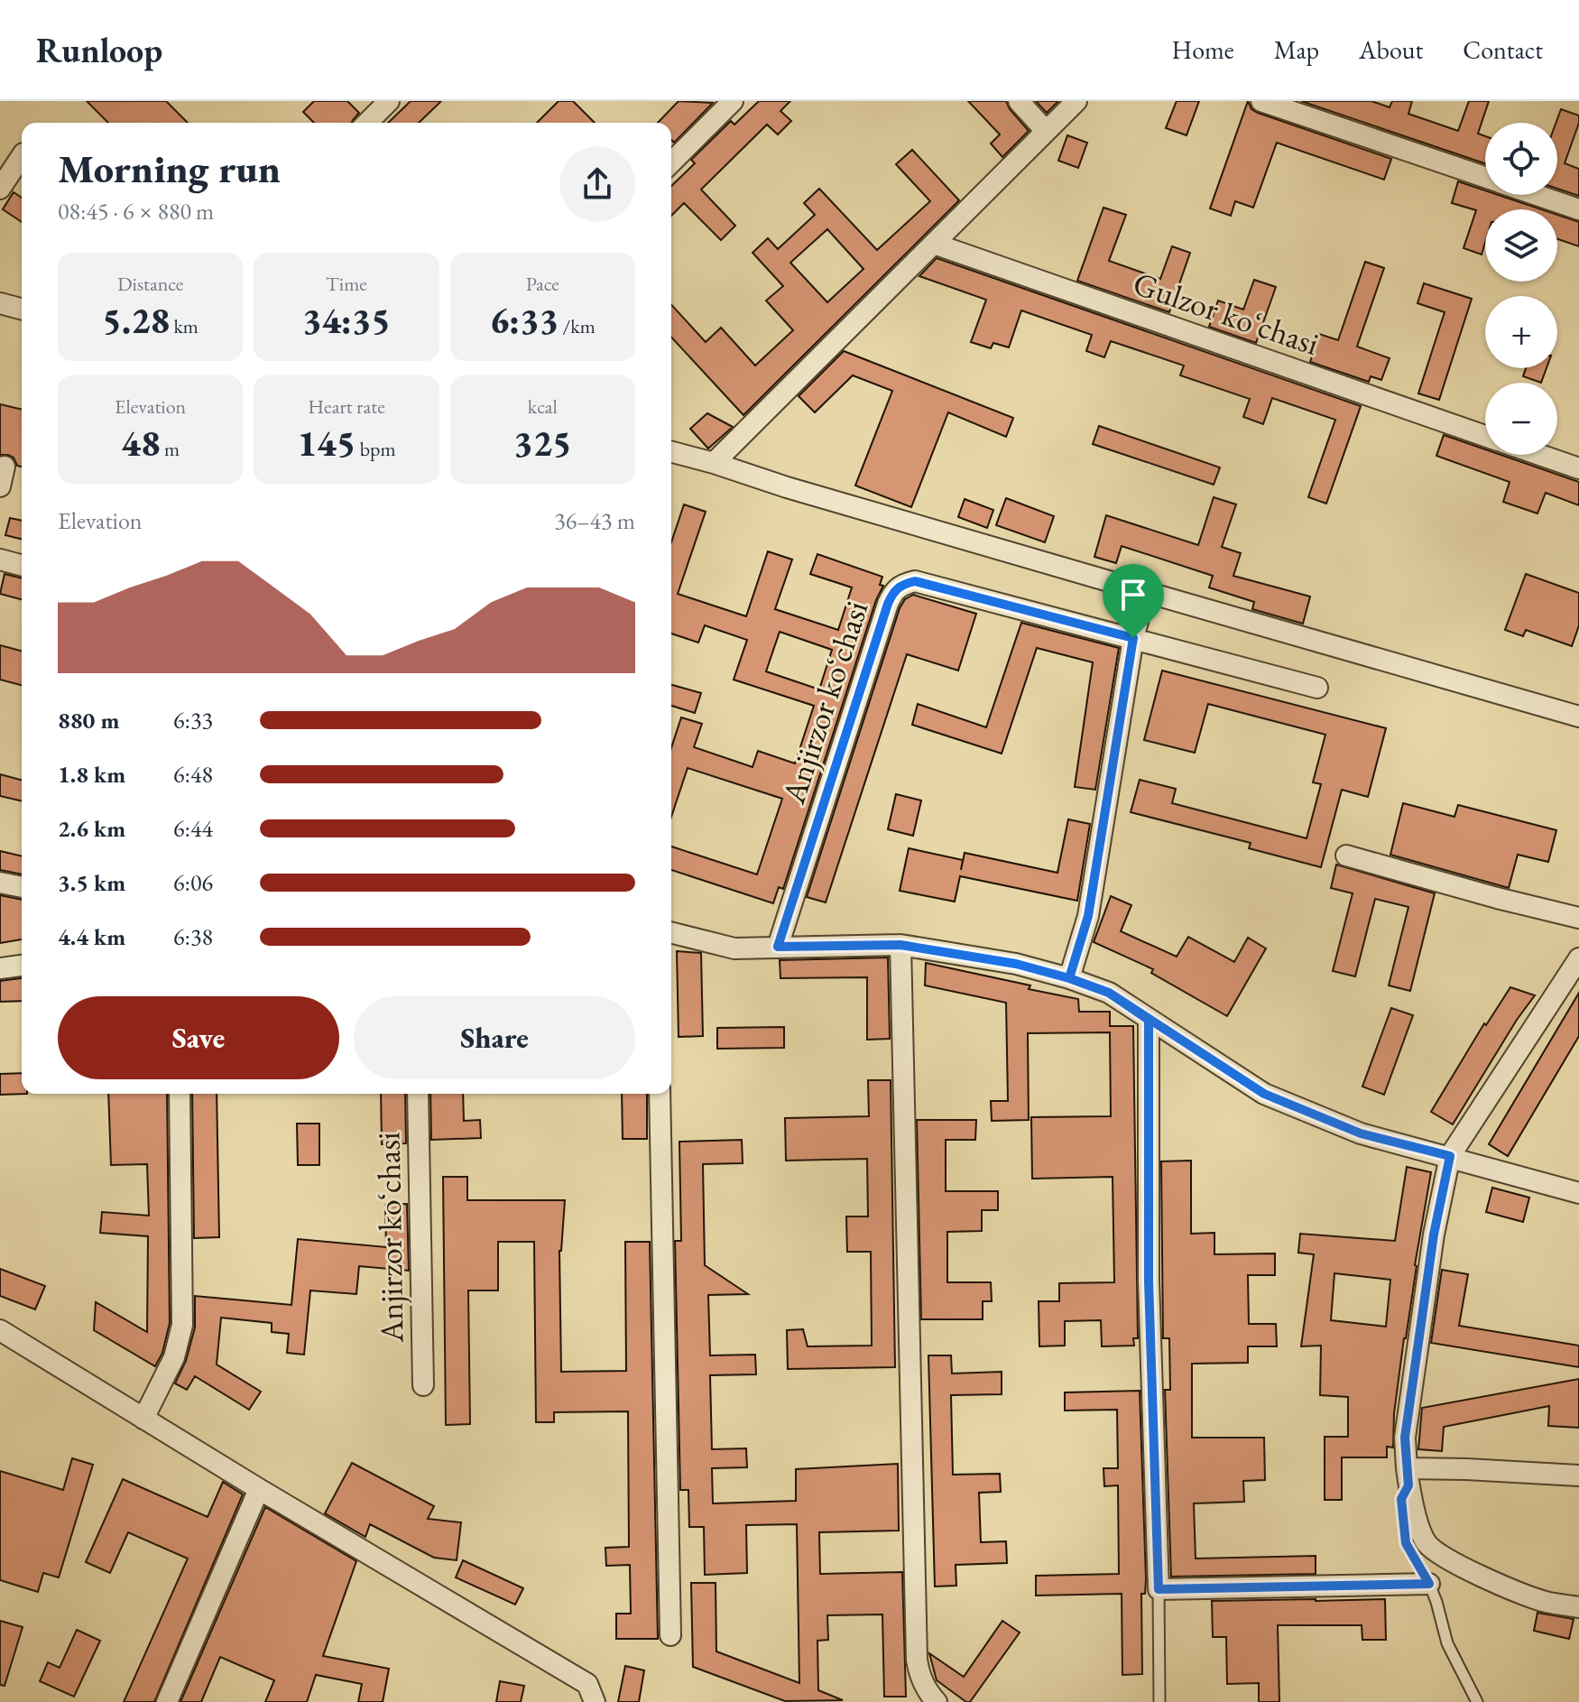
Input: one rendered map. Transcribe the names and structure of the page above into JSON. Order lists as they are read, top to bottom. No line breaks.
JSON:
{"streets":{"street":["Gulzor koʻchasi","Anjirzor koʻchasi"]},"page":{"header":"Runloop","nav":["Home","Map","About","Contact"],"map_buttons":["+","−"],"heading":["Morning run","08:45 · 6 × 880 m"],"stats":[["Distance","5.28 km"],["Time","34:35"],["Pace","6:33 /km"],["Elevation","48 m"],["Heart rate","145 bpm"],["kcal","325"]],"chart":["Elevation","36–43 m"],"list":[{"name":"880 m","note":"6:33"},{"name":"1.8 km","note":"6:48"},{"name":"2.6 km","note":"6:44"},{"name":"3.5 km","note":"6:06"},{"name":"4.4 km","note":"6:38"}],"buttons":["Save","Share"]}}
